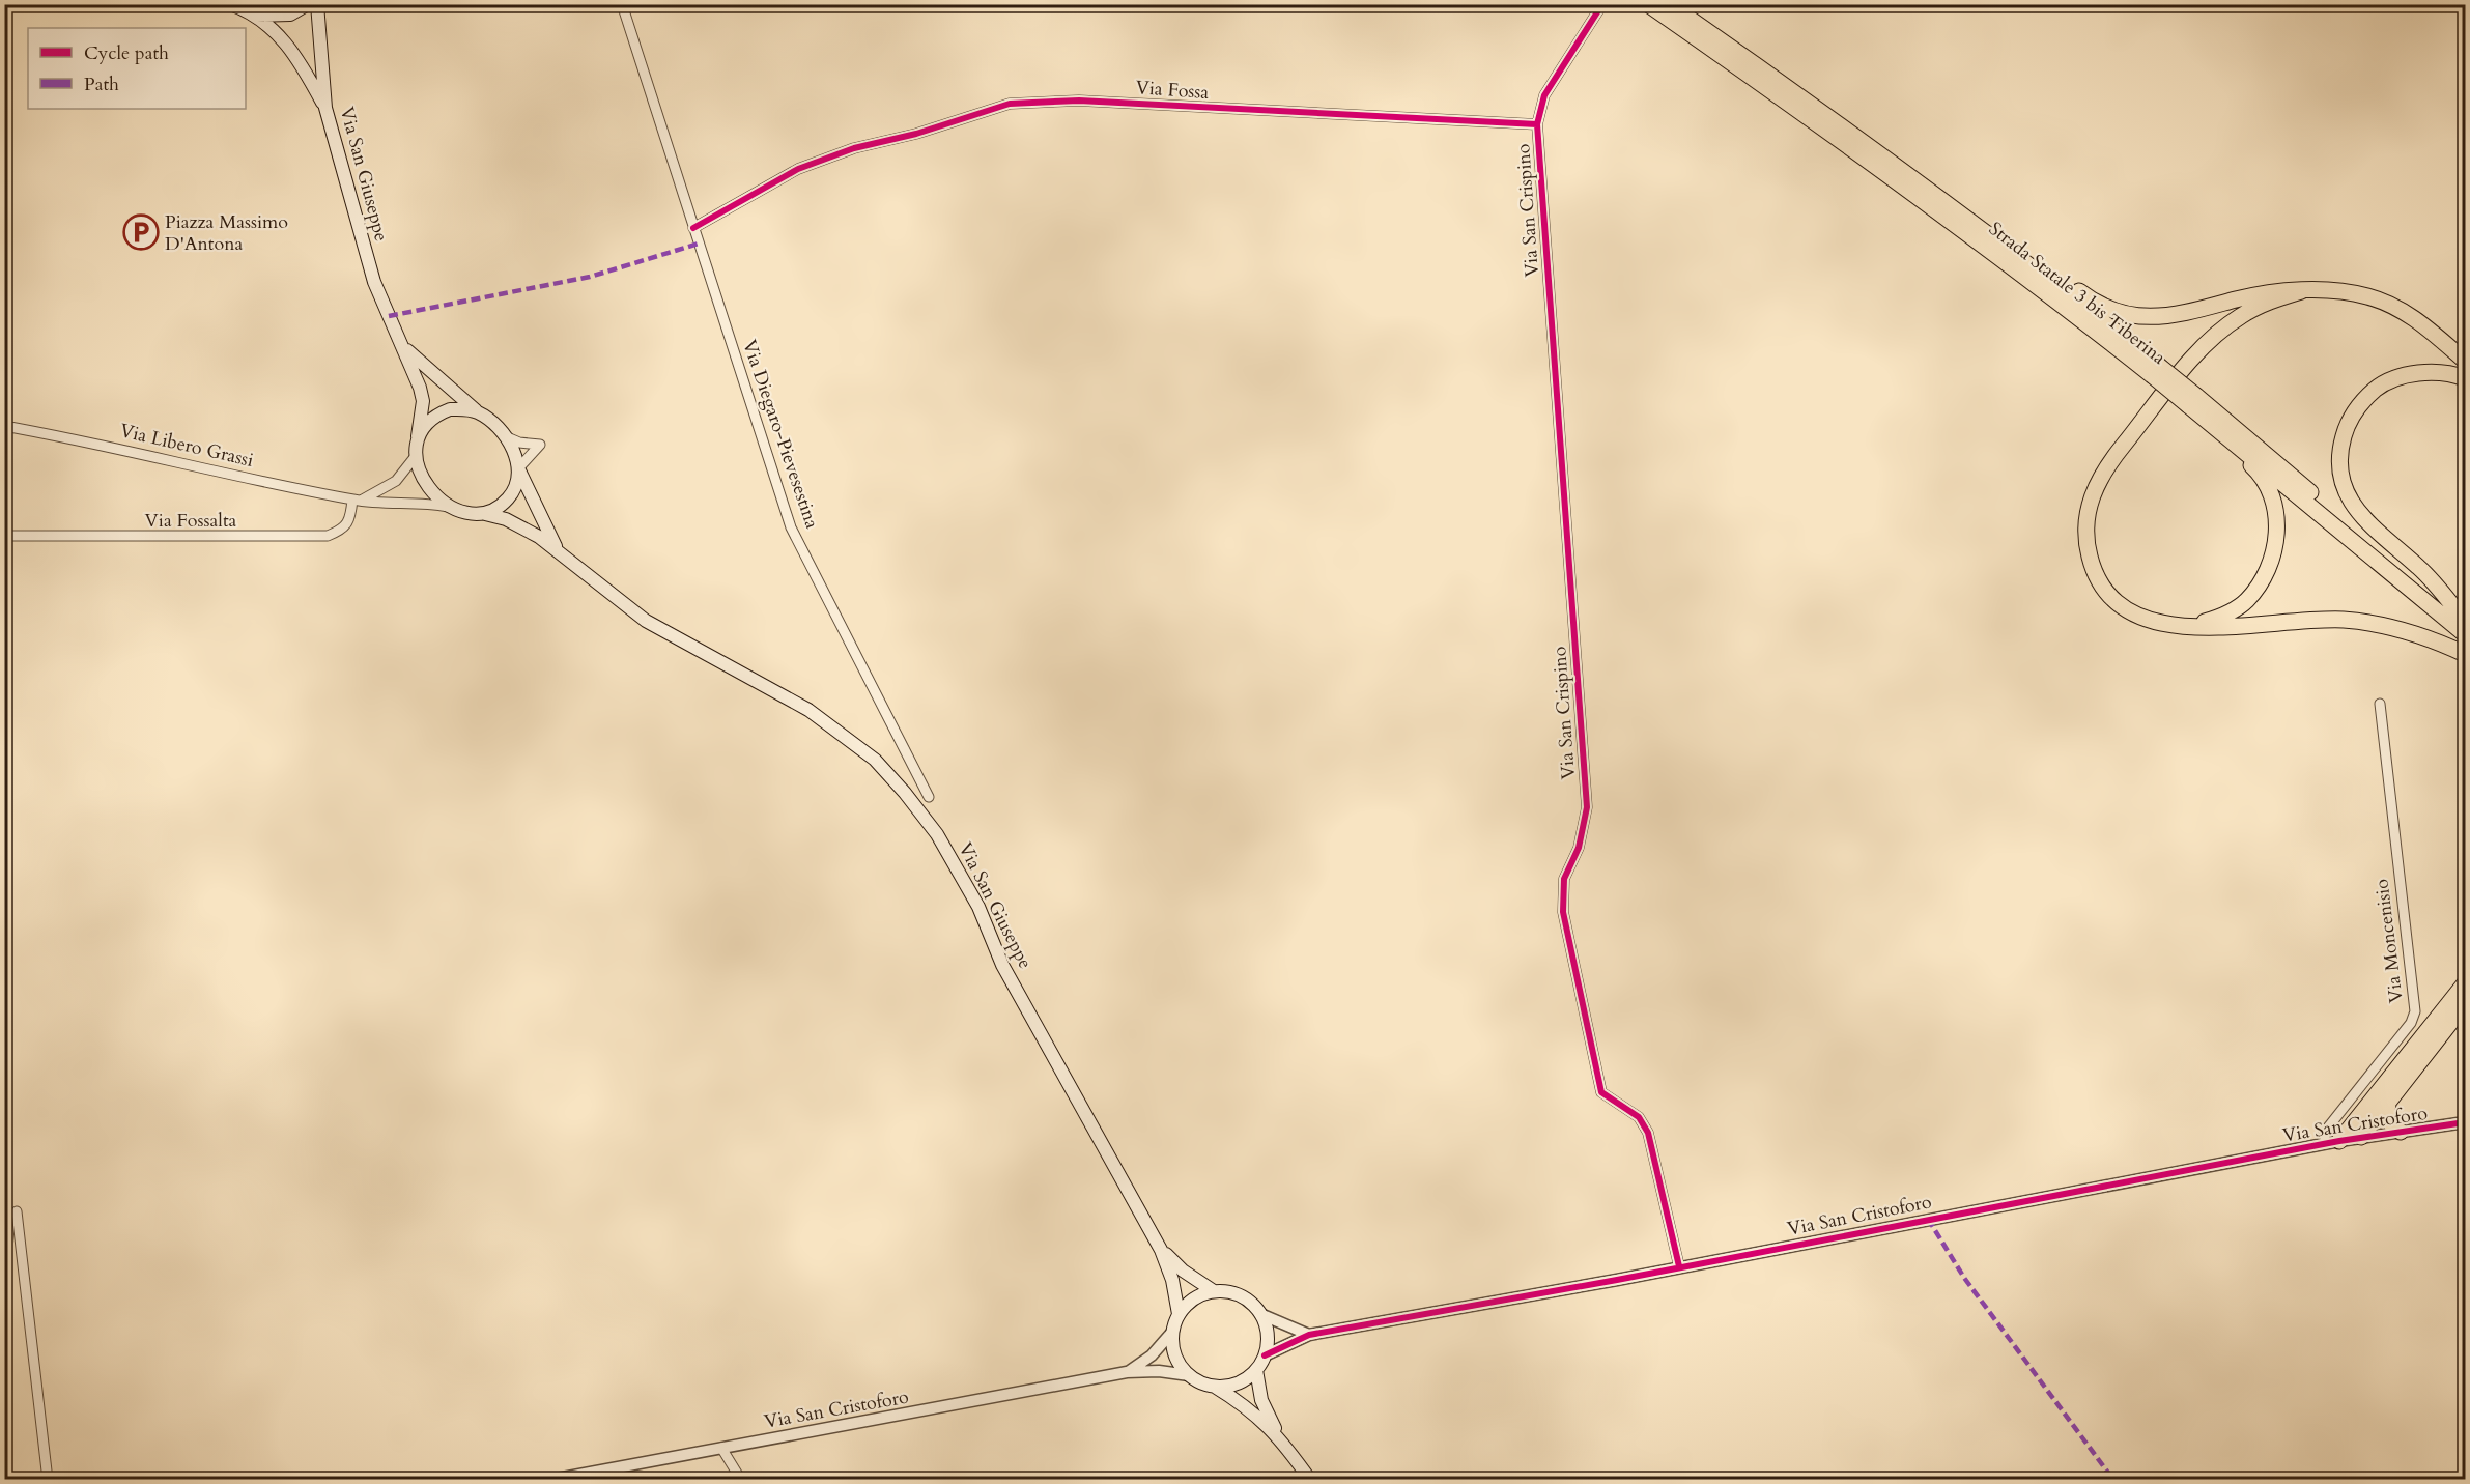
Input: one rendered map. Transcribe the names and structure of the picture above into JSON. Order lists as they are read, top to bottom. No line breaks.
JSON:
{"streets":{"highway":["Strada Statale 3 bis Tiberina"],"main road":["Via San Giuseppe"],"street":["Via Fossa","Via San Crispino","Via Diegaro-Pievesestina","Via Libero Grassi","Via Fossalta","Via Moncenisio","Via San Cristoforo"]},"crossings":[["Via Fossa","Via San Crispino"],["Via Fossa","Via Diegaro-Pievesestina"],["Via San Giuseppe","Via Libero Grassi"],["Via San Giuseppe","Via San Cristoforo"],["Via San Crispino","Via San Cristoforo"],["Via Libero Grassi","Via Fossalta"],["Via Moncenisio","Via San Cristoforo"]],"places":{"parking":["Piazza Massimo D'Antona"]},"legend":["Cycle path","Path"]}
